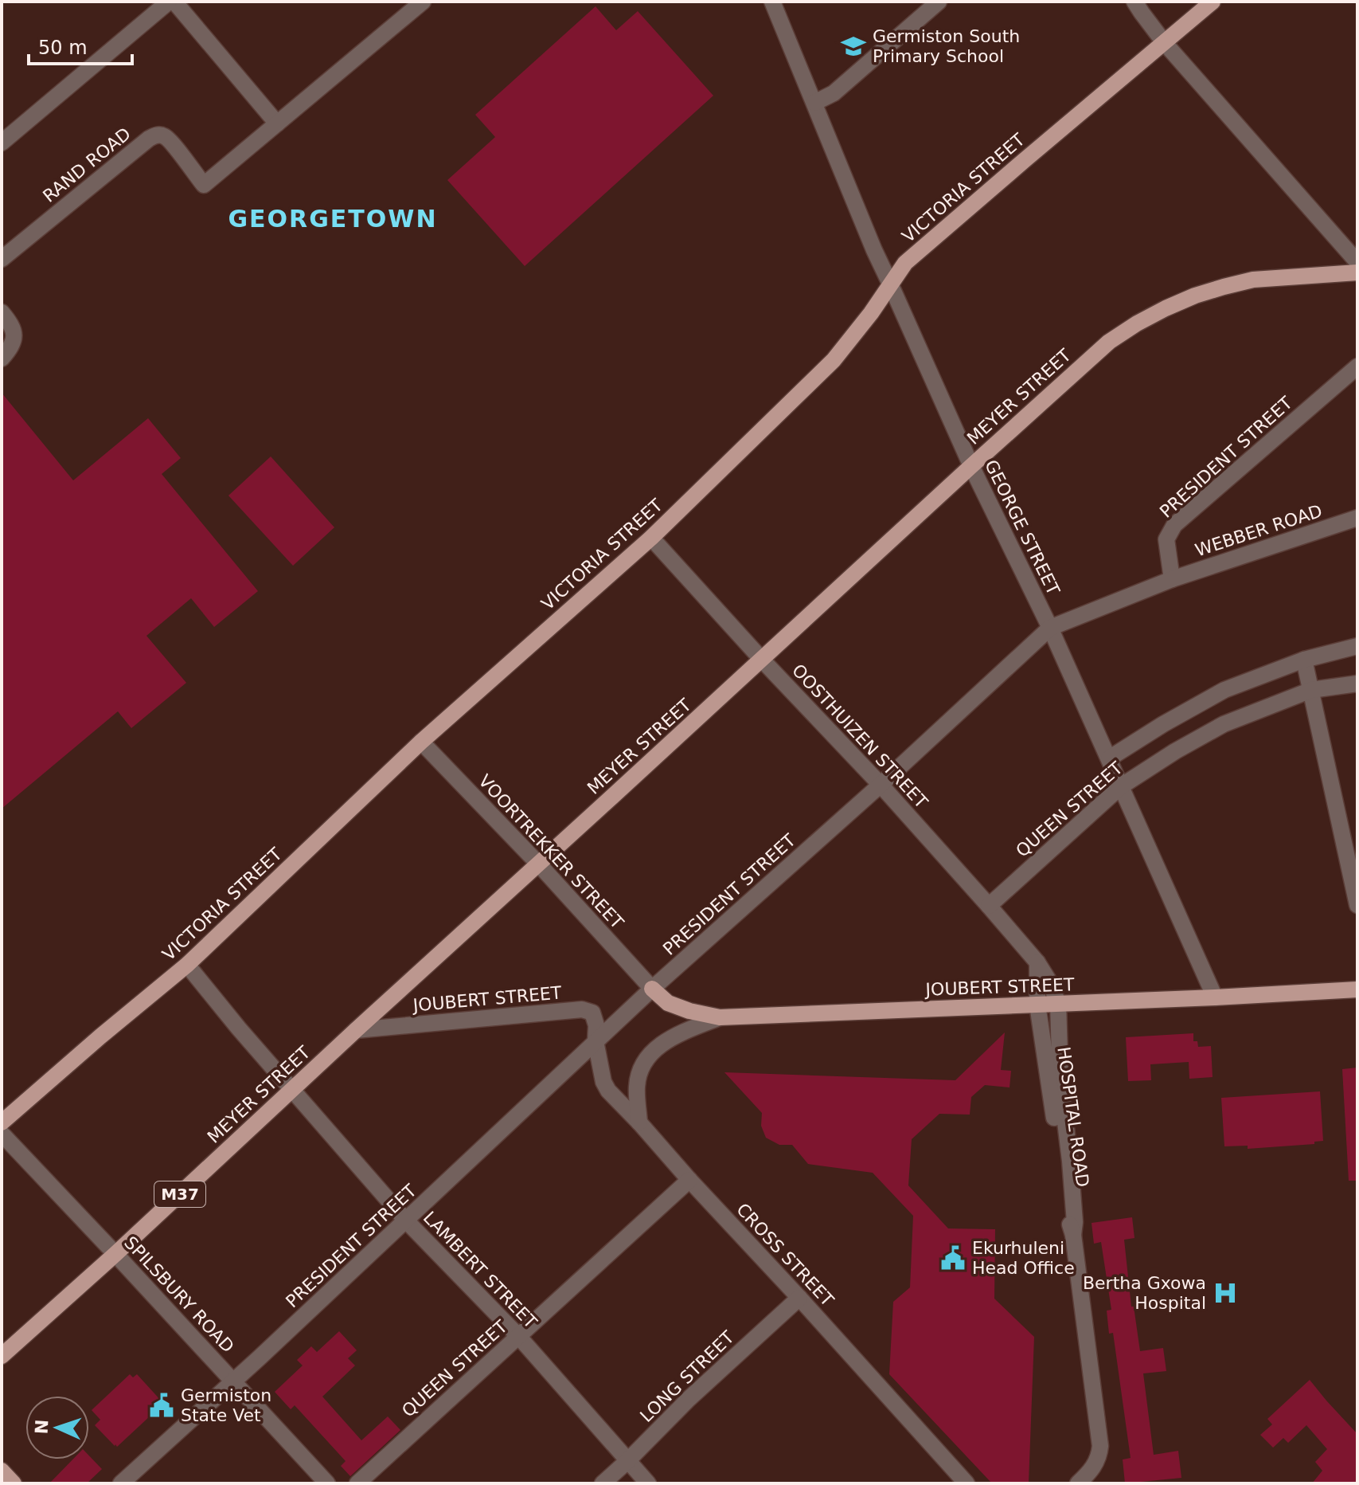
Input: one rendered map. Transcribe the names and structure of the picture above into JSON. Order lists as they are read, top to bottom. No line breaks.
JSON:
{"streets":{"main road":["VICTORIA STREET","MEYER STREET","JOUBERT STREET","M37"],"street":["RAND ROAD","PRESIDENT STREET","GEORGE STREET","WEBBER ROAD","OOSTHUIZEN STREET","QUEEN STREET","VOORTREKKER STREET","HOSPITAL ROAD","CROSS STREET","LAMBERT STREET","SPILSBURY ROAD","LONG STREET"]},"crossings":[["VICTORIA STREET","GEORGE STREET"],["VICTORIA STREET","OOSTHUIZEN STREET"],["VICTORIA STREET","VOORTREKKER STREET"],["VICTORIA STREET","LAMBERT STREET"],["MEYER STREET","GEORGE STREET"],["MEYER STREET","OOSTHUIZEN STREET"],["MEYER STREET","VOORTREKKER STREET"],["MEYER STREET","JOUBERT STREET"],["MEYER STREET","LAMBERT STREET"],["MEYER STREET","SPILSBURY ROAD"],["PRESIDENT STREET","GEORGE STREET"],["PRESIDENT STREET","WEBBER ROAD"],["PRESIDENT STREET","OOSTHUIZEN STREET"],["PRESIDENT STREET","VOORTREKKER STREET"],["PRESIDENT STREET","JOUBERT STREET"],["PRESIDENT STREET","CROSS STREET"],["PRESIDENT STREET","LAMBERT STREET"],["PRESIDENT STREET","SPILSBURY ROAD"],["GEORGE STREET","QUEEN STREET"],["GEORGE STREET","JOUBERT STREET"],["OOSTHUIZEN STREET","QUEEN STREET"],["OOSTHUIZEN STREET","JOUBERT STREET"],["OOSTHUIZEN STREET","HOSPITAL ROAD"],["QUEEN STREET","CROSS STREET"],["QUEEN STREET","LAMBERT STREET"],["VOORTREKKER STREET","JOUBERT STREET"],["JOUBERT STREET","HOSPITAL ROAD"],["JOUBERT STREET","CROSS STREET"],["CROSS STREET","LONG STREET"],["LAMBERT STREET","LONG STREET"]],"districts":["GEORGETOWN"],"places":{"school or university":["Germiston South Primary School"],"public building":["Ekurhuleni Head Office","Germiston State Vet"],"hospital":["Bertha Gxowa Hospital"]},"scale_bar":"50 m","north":"left"}
